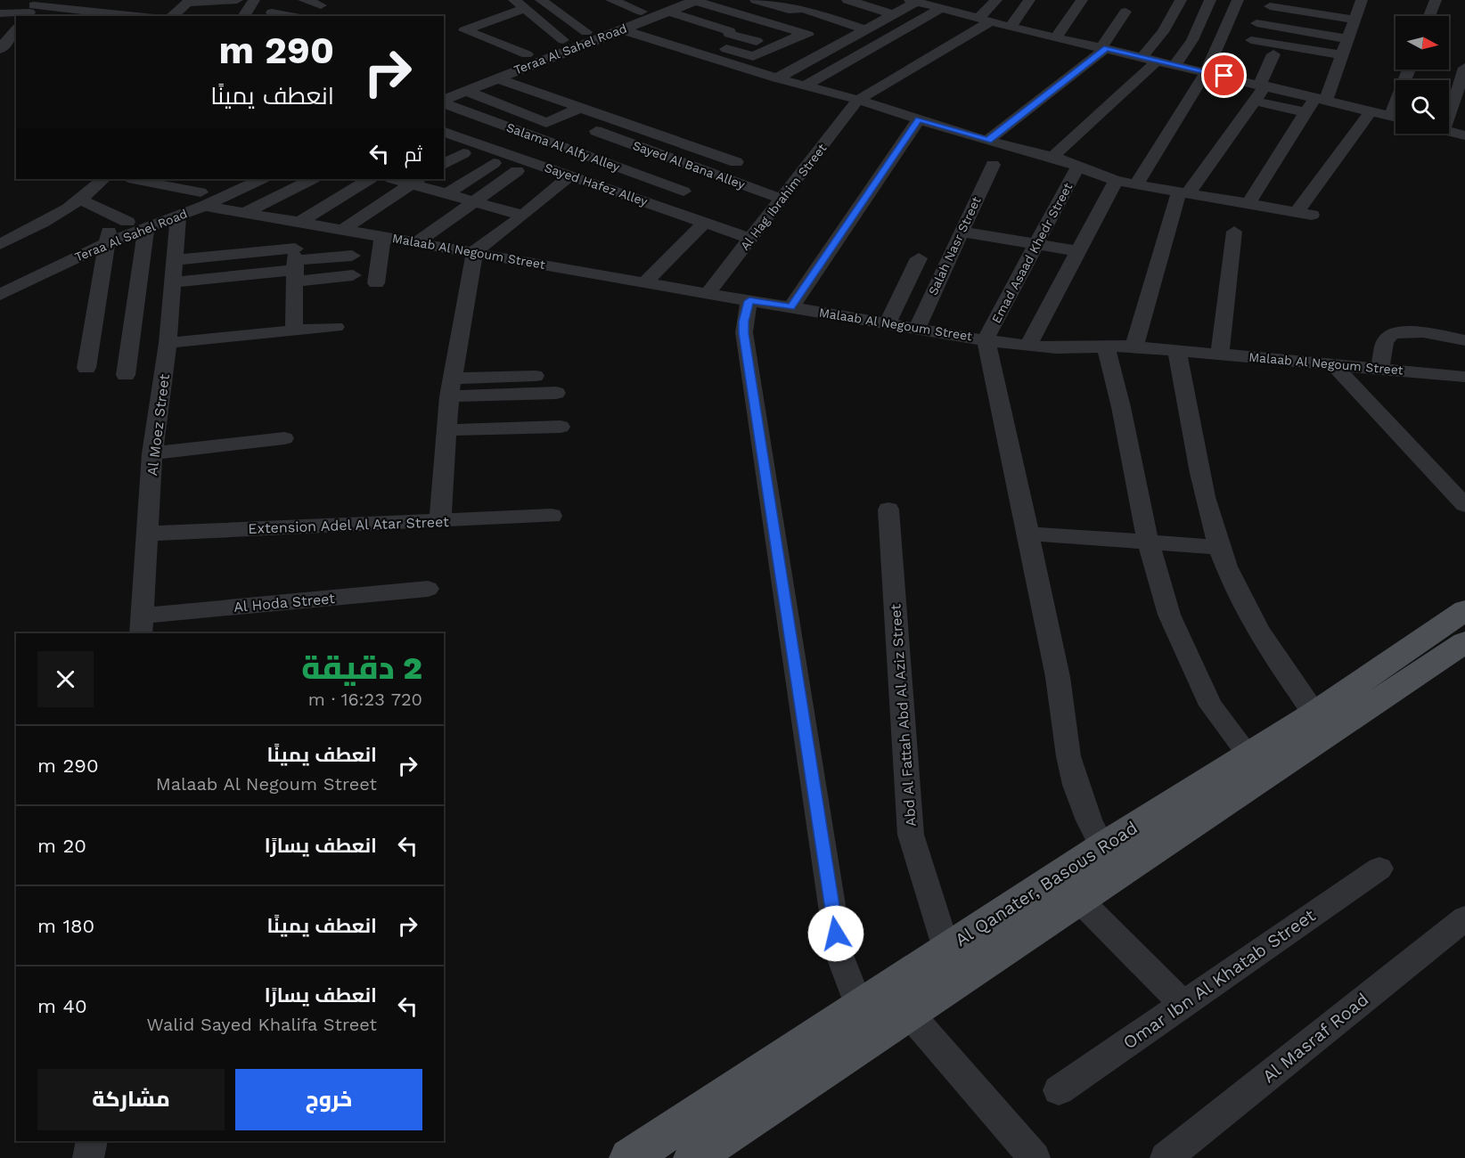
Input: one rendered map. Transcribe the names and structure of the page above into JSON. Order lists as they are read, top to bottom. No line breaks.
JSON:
{"streets":{"main road":["Al Qanater, Basous Road"],"street":["Teraa Al Sahel Road","Salama Al Alfy Alley","Sayed Al Bana Alley","Sayed Hafez Alley","Al Hag Ibrahim Street","Salah Nasr Street","Malaab Al Negoum Street","Emad Asaad Khedr Street","Al Moez Street","Extension Adel Al Atar Street","Al Hoda Street","Abd Al Fattah Abd Al Aziz Street","Omar Ibn Al Khatab Street","Al Masraf Road"]},"crossings":[["Teraa Al Sahel Road","Malaab Al Negoum Street"],["Teraa Al Sahel Road","Al Moez Street"],["Sayed Al Bana Alley","Al Hag Ibrahim Street"],["Sayed Hafez Alley","Al Hag Ibrahim Street"],["Al Hag Ibrahim Street","Malaab Al Negoum Street"],["Salah Nasr Street","Malaab Al Negoum Street"],["Malaab Al Negoum Street","Emad Asaad Khedr Street"],["Al Moez Street","Extension Adel Al Atar Street"],["Al Moez Street","Al Hoda Street"],["Abd Al Fattah Abd Al Aziz Street","Al Qanater, Basous Road"]],"north":"right","page":{"turn":["290 m","انعطف يمينًا"],"then":"ثم","heading":["2 دقيقة","720 m · 16:23"],"list":[{"name":"انعطف يمينًا","note":"Malaab Al Negoum Street","value":"290 m"},{"name":"انعطف يسارًا","value":"20 m"},{"name":"انعطف يمينًا","value":"180 m"},{"name":"انعطف يسارًا","note":"Walid Sayed Khalifa Street","value":"40 m"}],"buttons":["خروج","مشاركة"]}}
